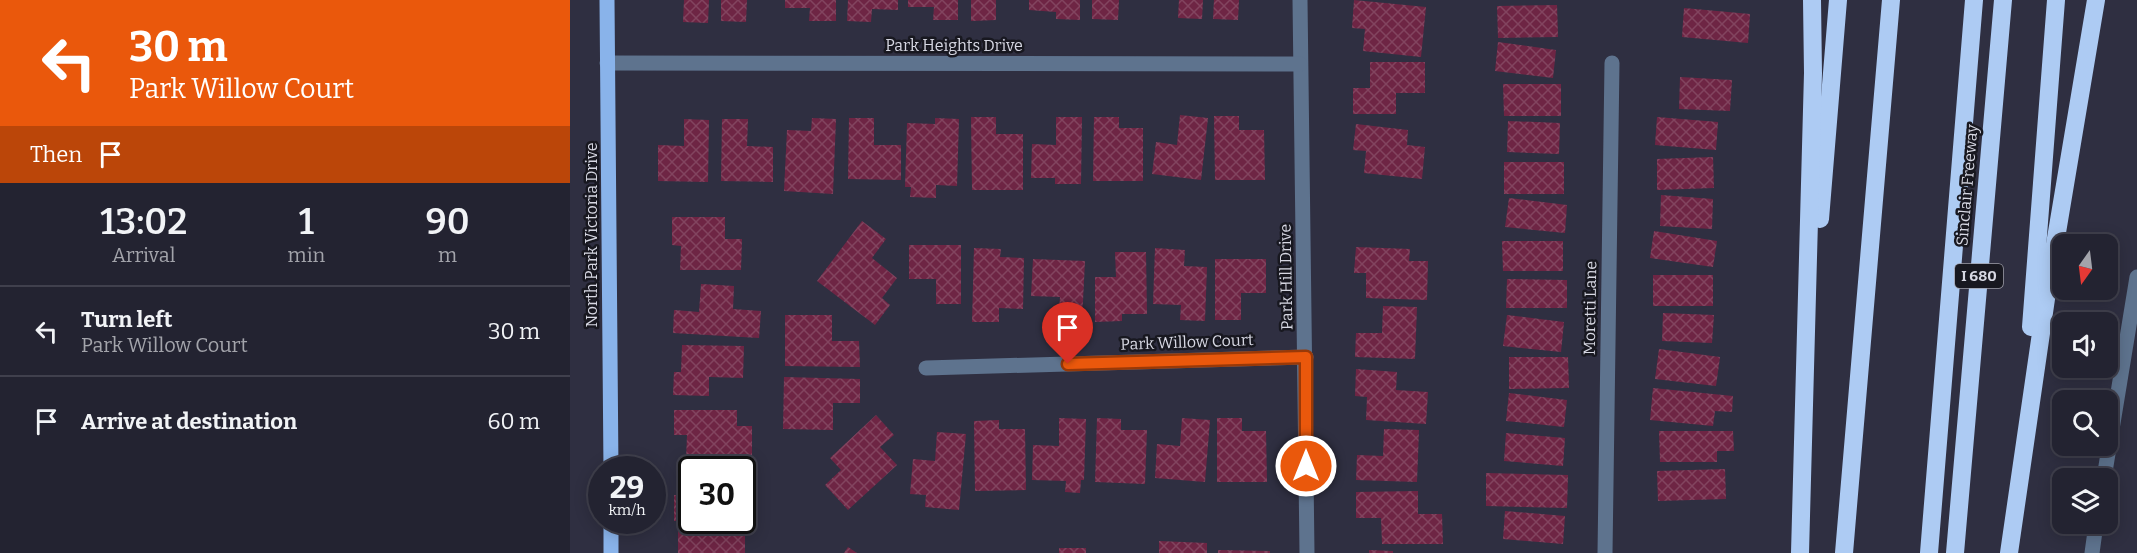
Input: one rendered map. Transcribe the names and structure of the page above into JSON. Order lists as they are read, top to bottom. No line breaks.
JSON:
{"streets":{"highway":["Sinclair Freeway","I 680"],"main road":["North Park Victoria Drive"],"street":["Park Heights Drive","Park Hill Drive","Moretti Lane","Park Willow Court"]},"crossings":[["Park Heights Drive","North Park Victoria Drive"],["Park Heights Drive","Park Hill Drive"],["Park Hill Drive","Park Willow Court"]],"north":"bottom","page":{"turn":["30 m","Park Willow Court"],"then":"Then","eta":["13:02","Arrival","1","min","90","m"],"list":[{"name":"Turn left","note":"Park Willow Court","value":"30 m"},{"name":"Arrive at destination","value":"60 m"}],"speed":"29 km/h","limit":"30"}}
